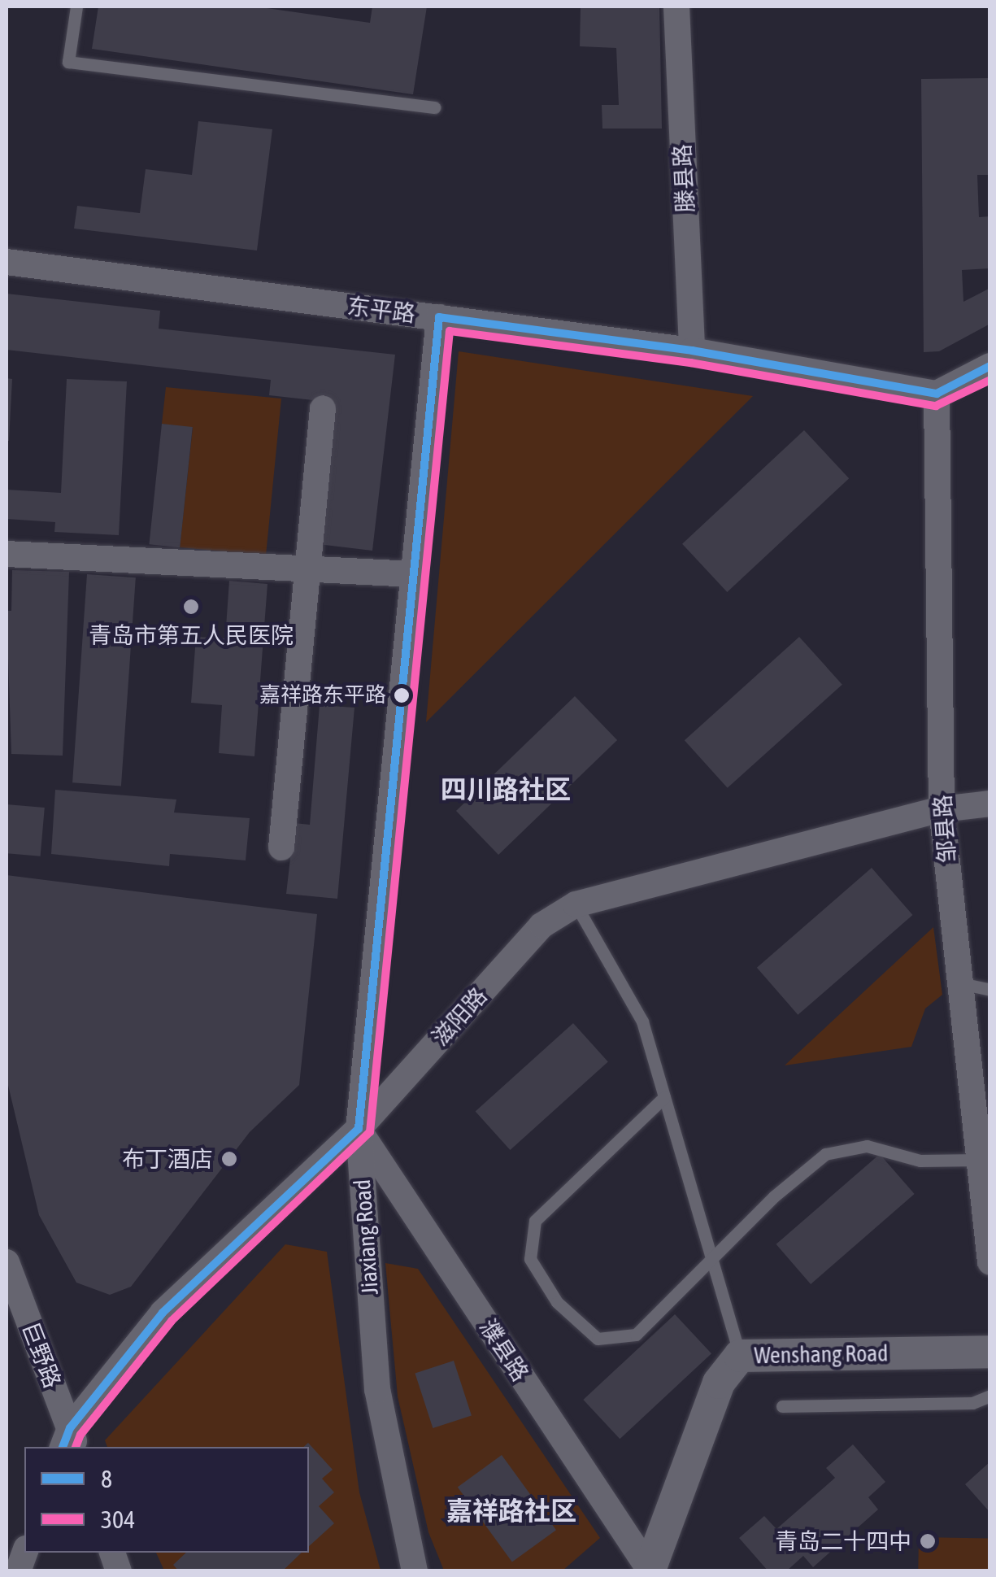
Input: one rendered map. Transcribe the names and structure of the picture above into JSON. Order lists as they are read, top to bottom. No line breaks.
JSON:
{"streets":{"street":["滕县路","东平路","邹县路","滋阳路","Jiaxiang Road","濮县路","Wenshang Road","巨野路"]},"crossings":[["滕县路","东平路"],["东平路","邹县路"],["东平路","Jiaxiang Road"],["邹县路","滋阳路"],["滋阳路","Jiaxiang Road"],["滋阳路","濮县路"],["滋阳路","巨野路"],["Jiaxiang Road","濮县路"],["濮县路","Wenshang Road"]],"districts":["四川路社区","嘉祥路社区"],"places":["青岛市第五人民医院","嘉祥路东平路","布丁酒店","青岛二十四中"],"lines":["transit line 8","transit line 304"],"legend":["8","304"]}
